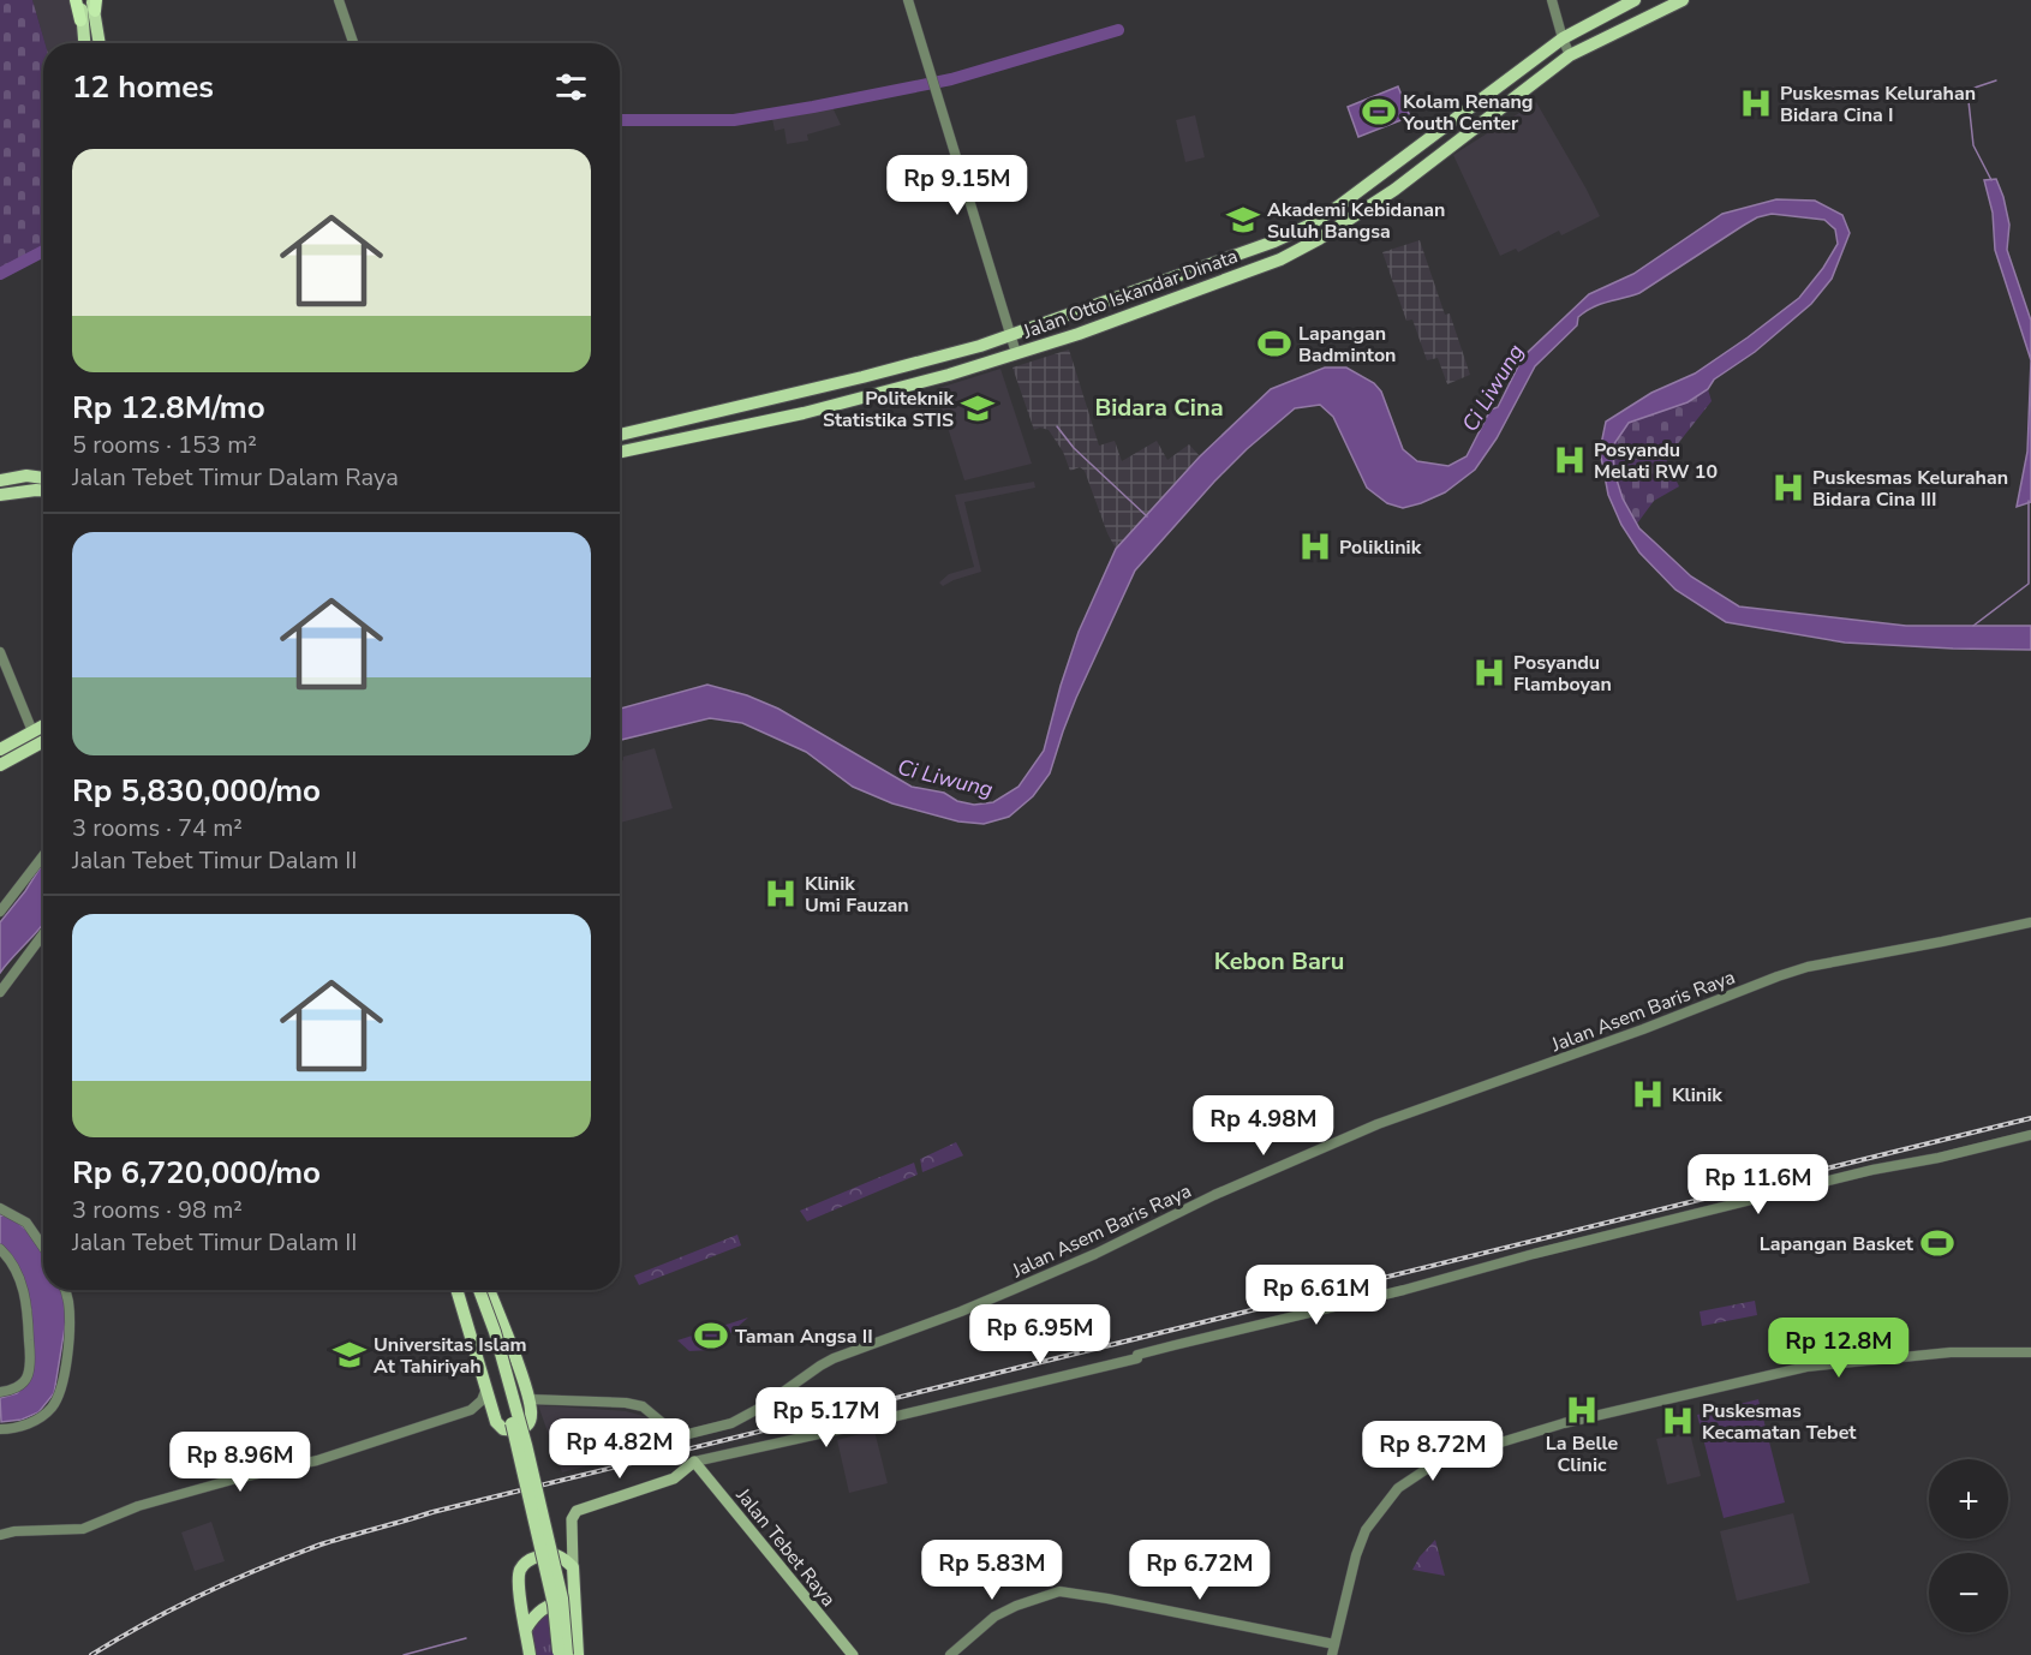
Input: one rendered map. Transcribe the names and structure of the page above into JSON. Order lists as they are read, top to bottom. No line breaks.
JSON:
{"streets":{"main road":["Jalan Otto Iskandar Dinata","Jalan Tebet Raya"],"street":["Jalan Asem Baris Raya"]},"districts":["Bidara Cina","Kebon Baru"],"water":["Ci Liwung"],"places":{"hospital":["Puskesmas Kelurahan Bidara Cina I","Posyandu Melati RW 10","Puskesmas Kelurahan Bidara Cina III","Poliklinik","Posyandu Flamboyan","Klinik Umi Fauzan","Klinik","La Belle Clinic","Puskesmas Kecamatan Tebet"],"sports":["Kolam Renang Youth Center","Lapangan Badminton","Lapangan Basket","Taman Angsa II"],"school or university":["Akademi Kebidanan Suluh Bangsa","Politeknik Statistika STIS","Universitas Islam At Tahiriyah"]},"page":{"heading":"12 homes","list":[{"name":"Rp 12.8M/mo","note":"5 rooms · 153 m² · Jalan Tebet Timur Dalam Raya"},{"name":"Rp 5,830,000/mo","note":"3 rooms · 74 m² · Jalan Tebet Timur Dalam II"},{"name":"Rp 6,720,000/mo","note":"3 rooms · 98 m² · Jalan Tebet Timur Dalam II"}],"price":["Rp 9.15M","Rp 4.98M","Rp 11.6M","Rp 6.61M","Rp 6.95M","Rp 12.8M","Rp 5.17M","Rp 4.82M","Rp 8.72M","Rp 8.96M","Rp 5.83M","Rp 6.72M"],"map_buttons":["+","−"]}}
